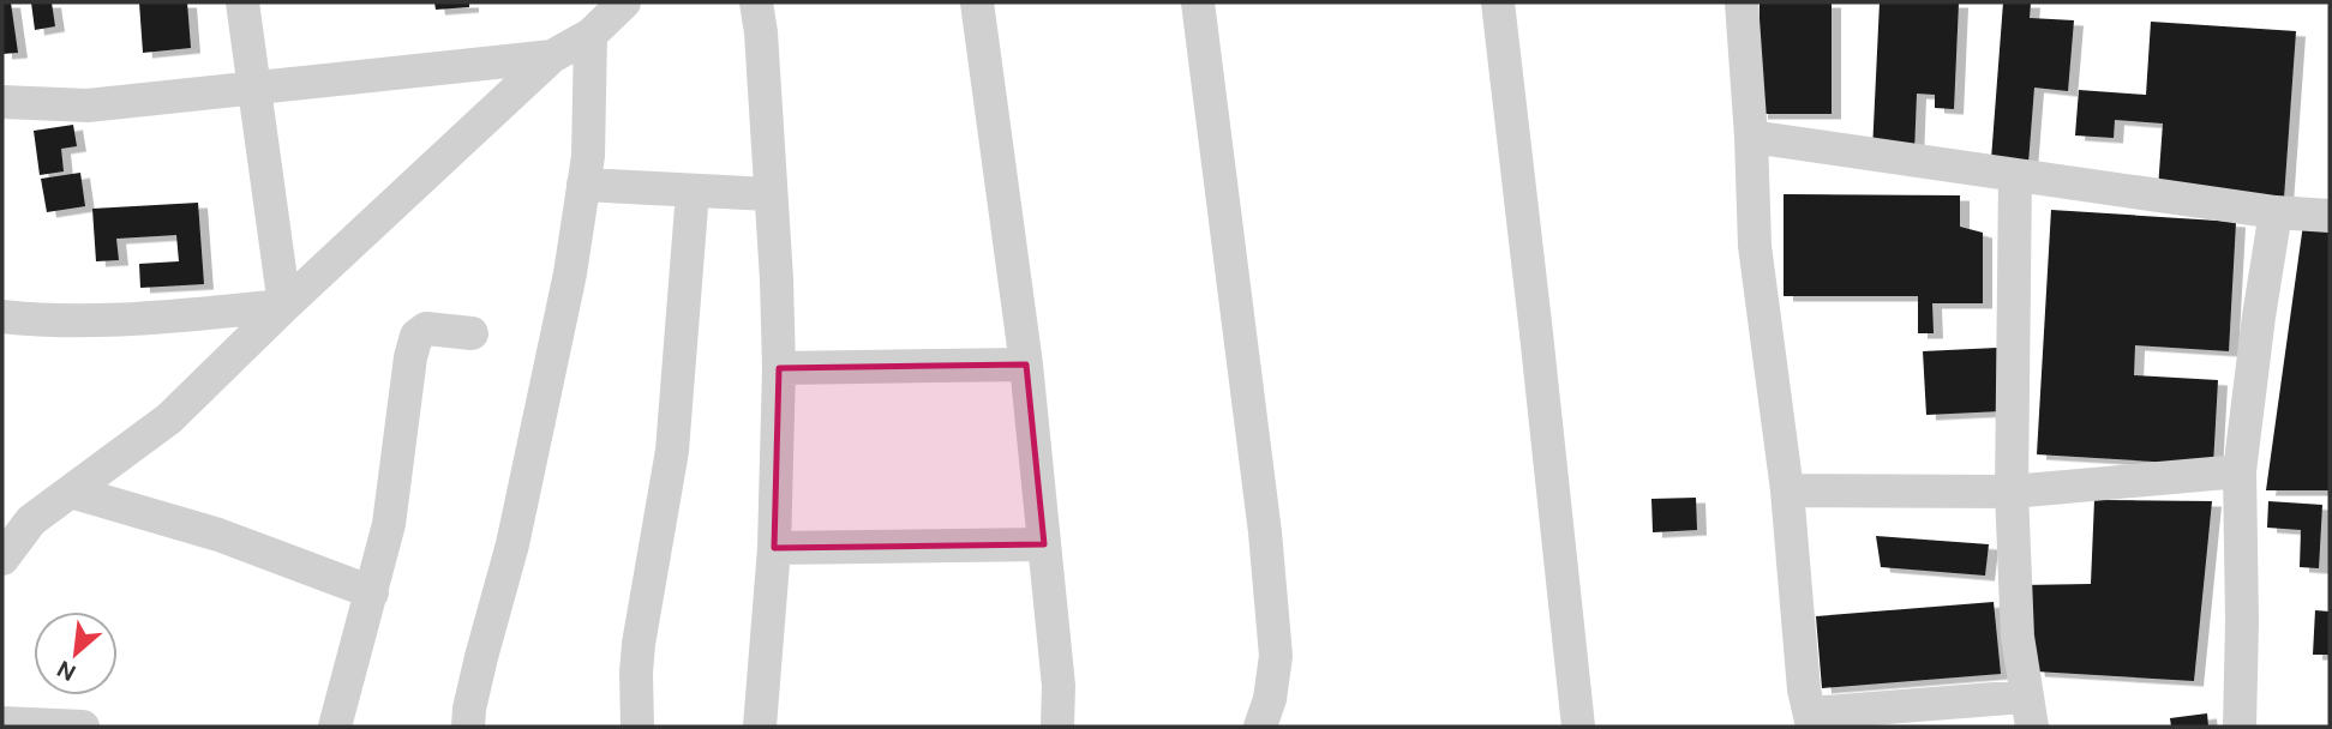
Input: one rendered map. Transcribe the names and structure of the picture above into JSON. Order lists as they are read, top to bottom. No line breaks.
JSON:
{"north":"bottom left"}
